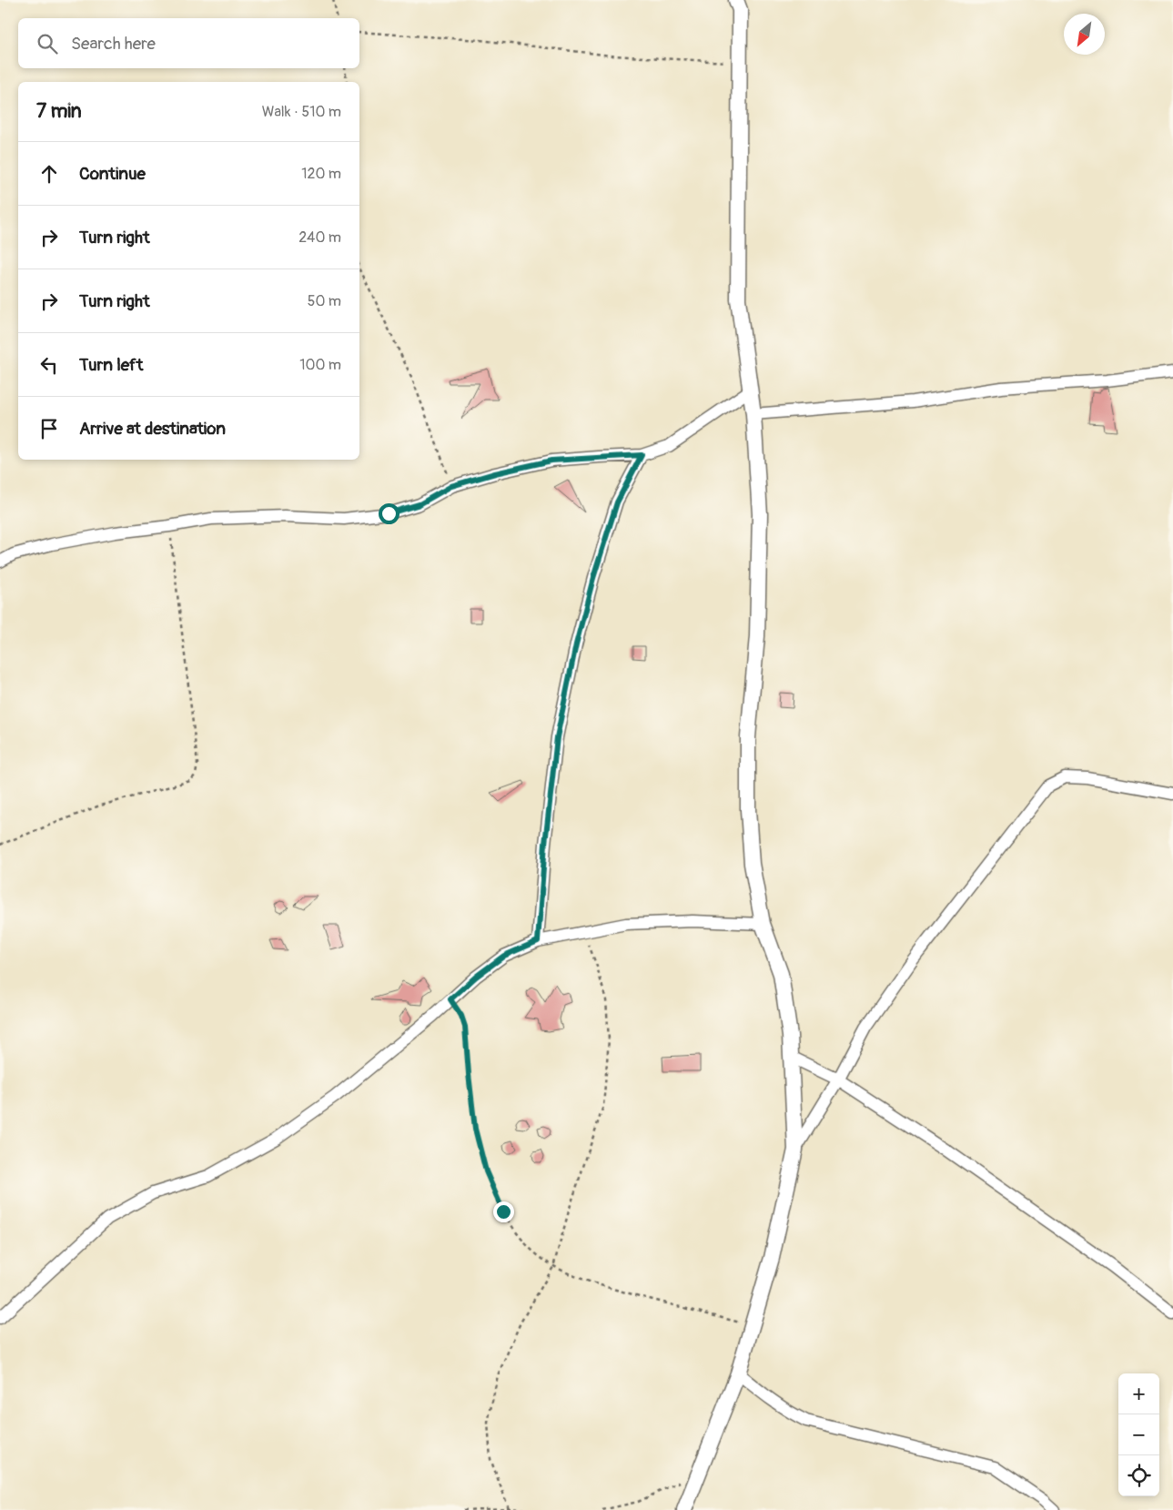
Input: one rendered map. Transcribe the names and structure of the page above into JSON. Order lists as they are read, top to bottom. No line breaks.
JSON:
{"north":"bottom left","page":{"search":"Search here","heading":["7 min","Walk · 510 m"],"list":[["Continue","120 m"],["Turn right","240 m"],["Turn right","50 m"],["Turn left","100 m"],"Arrive at destination"],"map_buttons":["+","−"]}}
